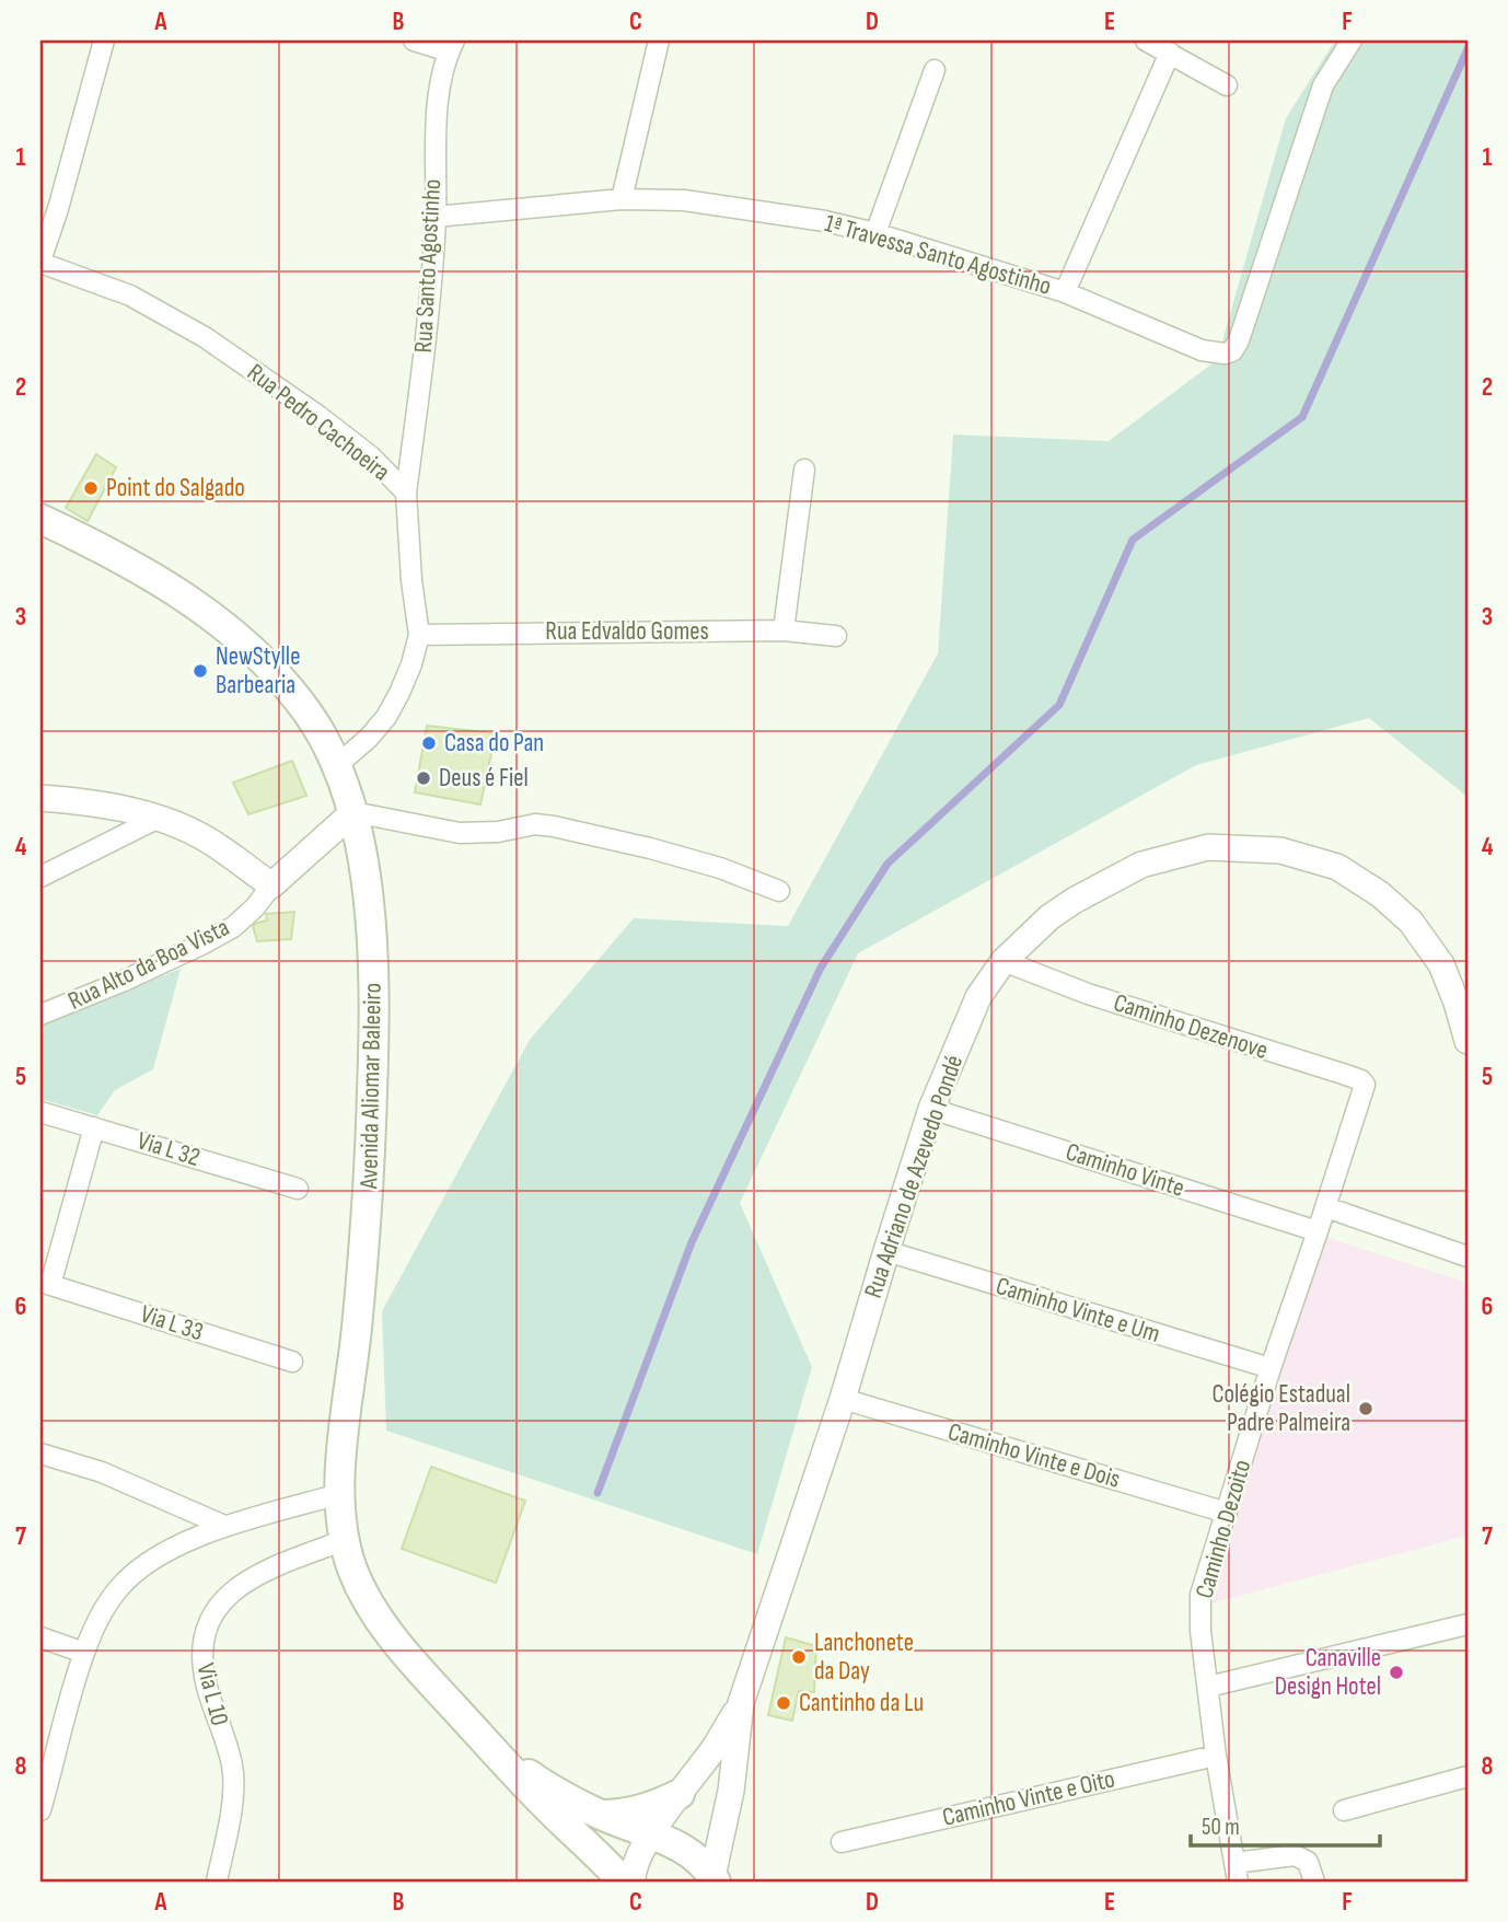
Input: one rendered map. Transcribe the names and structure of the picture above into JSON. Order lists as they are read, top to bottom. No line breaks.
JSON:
{"streets":{"main road":["Avenida Aliomar Baleeiro"],"street":["1ª Travessa Santo Agostinho","Rua Santo Agostinho","Rua Pedro Cachoeira","Rua Edvaldo Gomes","Rua Alto da Boa Vista","Caminho Dezenove","Via L 32","Caminho Vinte","Rua Adriano de Azevedo Pondé","Caminho Vinte e Um","Via L 33","Caminho Vinte e Dois","Caminho Dezoito","Via L 10","Caminho Vinte e Oito"]},"crossings":[["1ª Travessa Santo Agostinho","Rua Santo Agostinho"],["Rua Santo Agostinho","Rua Pedro Cachoeira"],["Rua Pedro Cachoeira","Rua Edvaldo Gomes"],["Rua Pedro Cachoeira","Avenida Aliomar Baleeiro"],["Rua Alto da Boa Vista","Avenida Aliomar Baleeiro"],["Caminho Dezenove","Rua Adriano de Azevedo Pondé"],["Caminho Dezenove","Caminho Dezoito"],["Avenida Aliomar Baleeiro","Rua Adriano de Azevedo Pondé"],["Avenida Aliomar Baleeiro","Via L 10"],["Via L 32","Via L 33"],["Caminho Vinte","Rua Adriano de Azevedo Pondé"],["Caminho Vinte","Caminho Dezoito"],["Rua Adriano de Azevedo Pondé","Caminho Vinte e Um"],["Rua Adriano de Azevedo Pondé","Caminho Vinte e Dois"],["Caminho Vinte e Um","Caminho Dezoito"],["Caminho Vinte e Dois","Caminho Dezoito"],["Caminho Dezoito","Caminho Vinte e Oito"]],"places":["Point do Salgado","NewStylle Barbearia","Casa do Pan","Deus é Fiel","Colégio Estadual Padre Palmeira","Lanchonete da Day","Canaville Design Hotel","Cantinho da Lu"],"scale_bar":"50 m","grid":{"columns":["A","B","C","D","E","F"],"rows":["1","2","3","4","5","6","7","8"]}}
